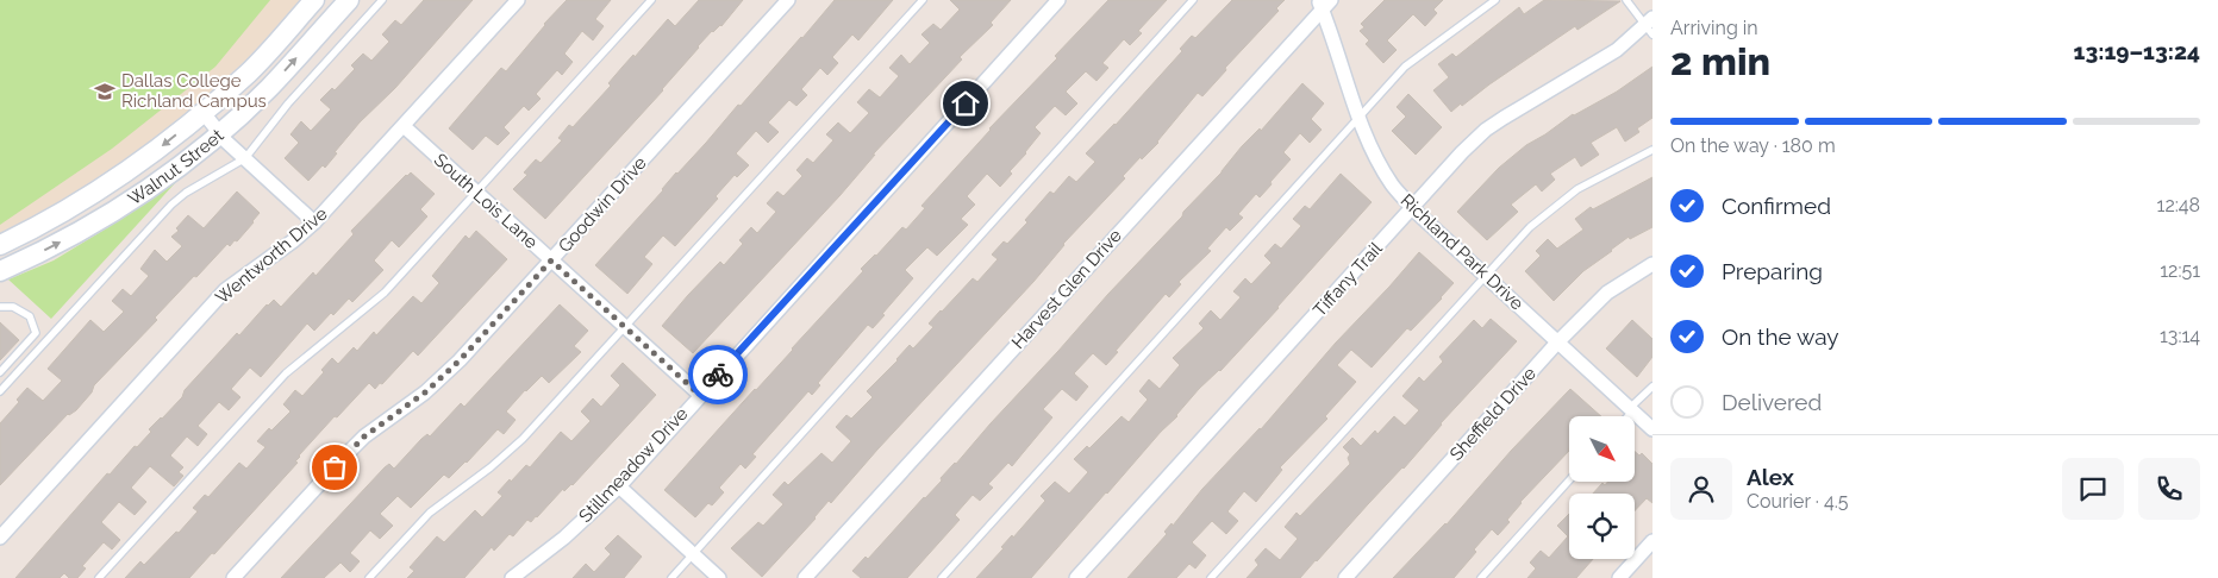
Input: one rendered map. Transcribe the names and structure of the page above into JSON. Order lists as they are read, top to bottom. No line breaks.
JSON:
{"streets":{"main road":["Walnut Street"],"street":["South Lois Lane","Goodwin Drive","Richland Park Drive","Wentworth Drive","Tiffany Trail","Harvest Glen Drive","Sheffield Drive","Stillmeadow Drive"]},"crossings":[["South Lois Lane","Goodwin Drive"],["South Lois Lane","Wentworth Drive"],["South Lois Lane","Stillmeadow Drive"],["Richland Park Drive","Tiffany Trail"],["Richland Park Drive","Harvest Glen Drive"],["Richland Park Drive","Sheffield Drive"]],"places":{"school or university":["Dallas College Richland Campus"]},"north":"bottom right","page":{"heading":["2 min","Arriving in","13:19–13:24"],"panel":["Alex","Courier · 4.5"],"bar":"On the way · 180 m","list":[["Confirmed","12:48"],["Preparing","12:51"],["On the way","13:14"],"Delivered"]}}
